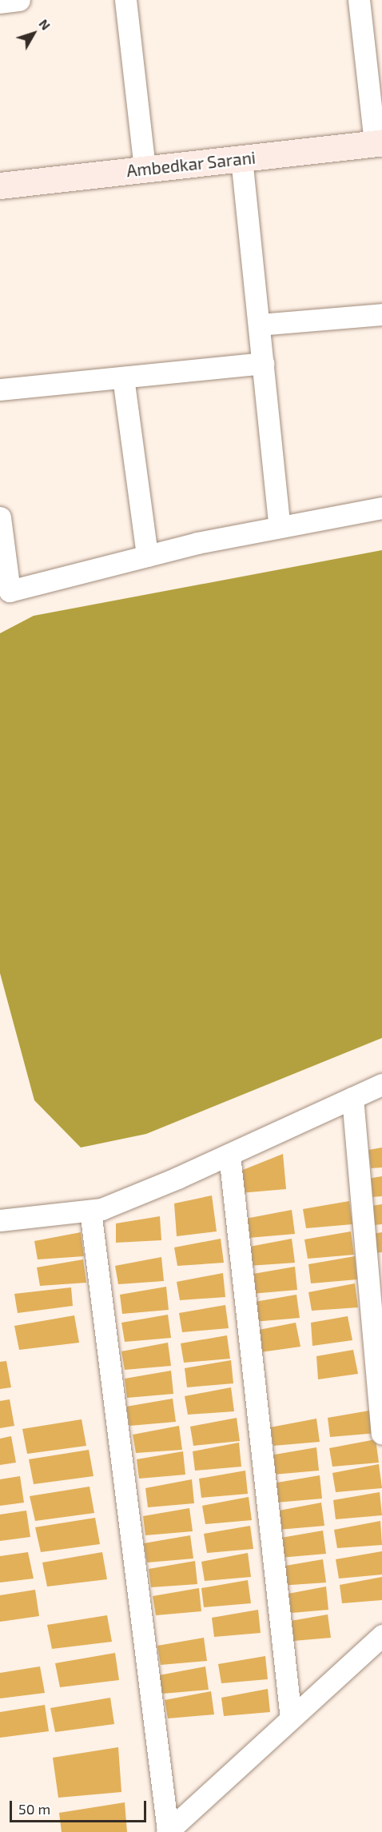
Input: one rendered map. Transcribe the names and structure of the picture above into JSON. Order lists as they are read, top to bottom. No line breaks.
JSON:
{"streets":{"street":["Ambedkar Sarani"]},"scale_bar":"50 m","north":"top right"}
